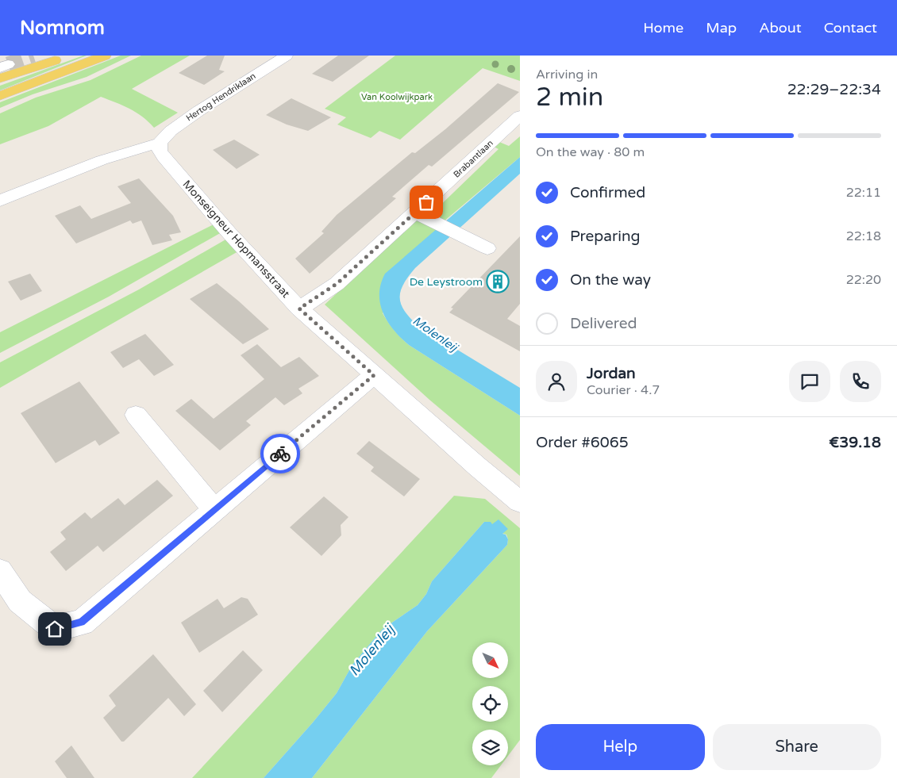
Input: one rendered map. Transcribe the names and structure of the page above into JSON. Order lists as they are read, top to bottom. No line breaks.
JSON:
{"streets":{"street":["Hertog Hendriklaan","Brabantlaan","Monseigneur Hopmansstraat"]},"crossings":[["Hertog Hendriklaan","Monseigneur Hopmansstraat"],["Brabantlaan","Monseigneur Hopmansstraat"]],"water":["Molenleij"],"parks":["Van Koolwijkpark"],"places":{"building":["De Leystroom"]},"north":"bottom right","page":{"header":"Nomnom","nav":["Home","Map","About","Contact"],"heading":["2 min","Arriving in","22:29–22:34"],"panel":["Jordan","Courier · 4.7","Order #6065","€39.18"],"bar":"On the way · 80 m","list":[["Confirmed","22:11"],["Preparing","22:18"],["On the way","22:20"],"Delivered"],"buttons":["Help","Share"]}}
